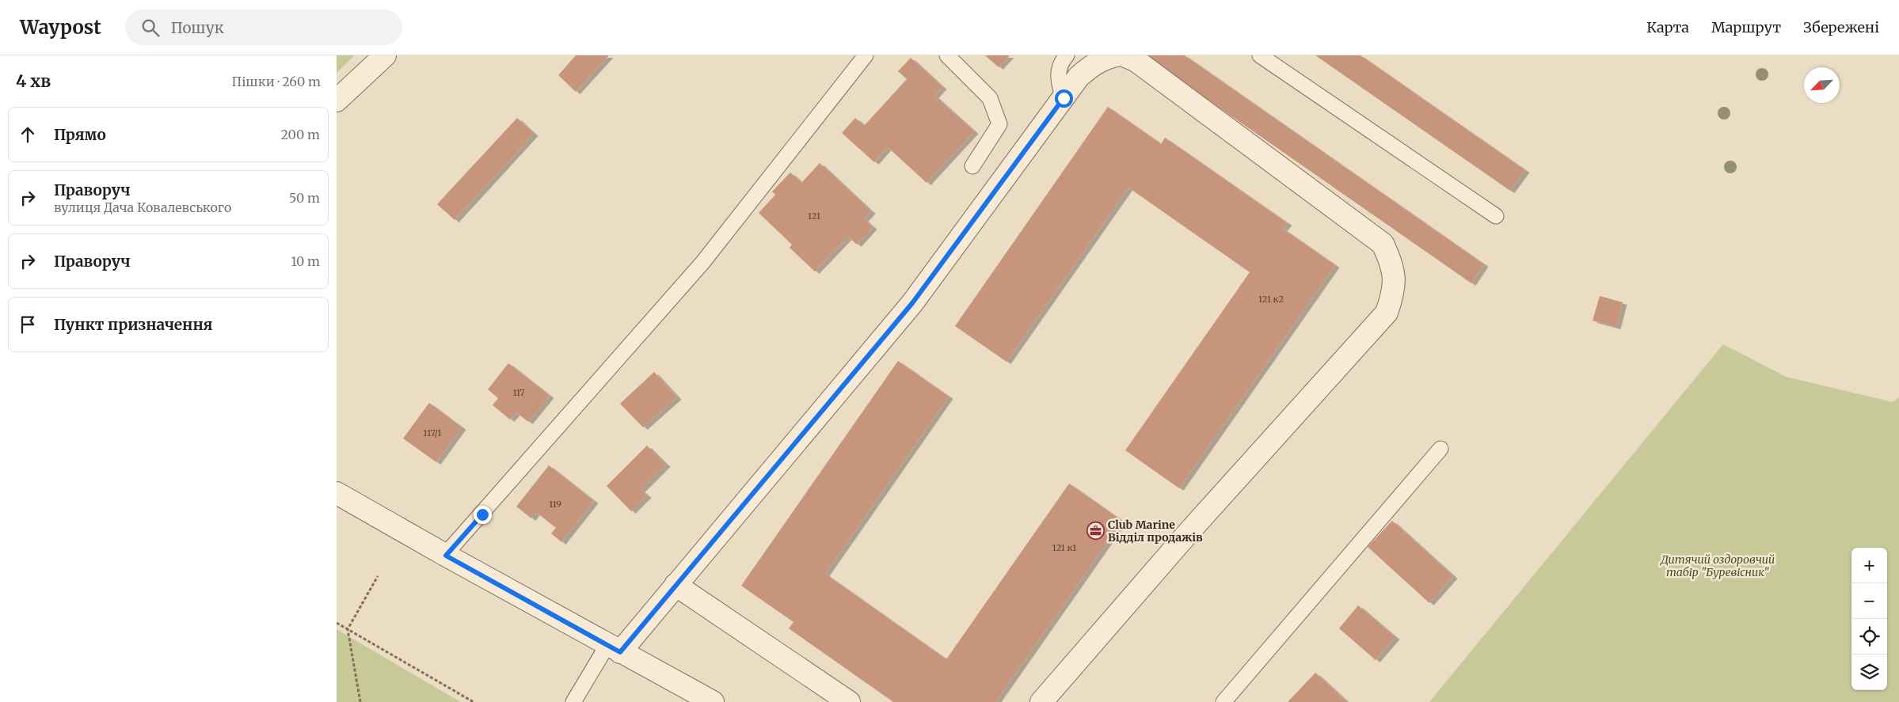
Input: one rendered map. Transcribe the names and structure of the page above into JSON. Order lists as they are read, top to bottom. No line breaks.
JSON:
{"parks":["Дитячий оздоровчий табір \"Буревісник\""],"places":{"office":["Club Marine Відділ продажів"]},"house_numbers":["121","121 к2","117","117/1","119","121 к1"],"north":"bottom left","page":{"header":"Waypost","search":"Пошук","nav":["Карта","Маршрут","Збережені"],"heading":["4 хв","Пішки · 260 m"],"list":[["Прямо","200 m"],["Праворуч","вулиця Дача Ковалевського","50 m"],["Праворуч","10 m"],"Пункт призначення"],"map_buttons":["+","−"]}}
